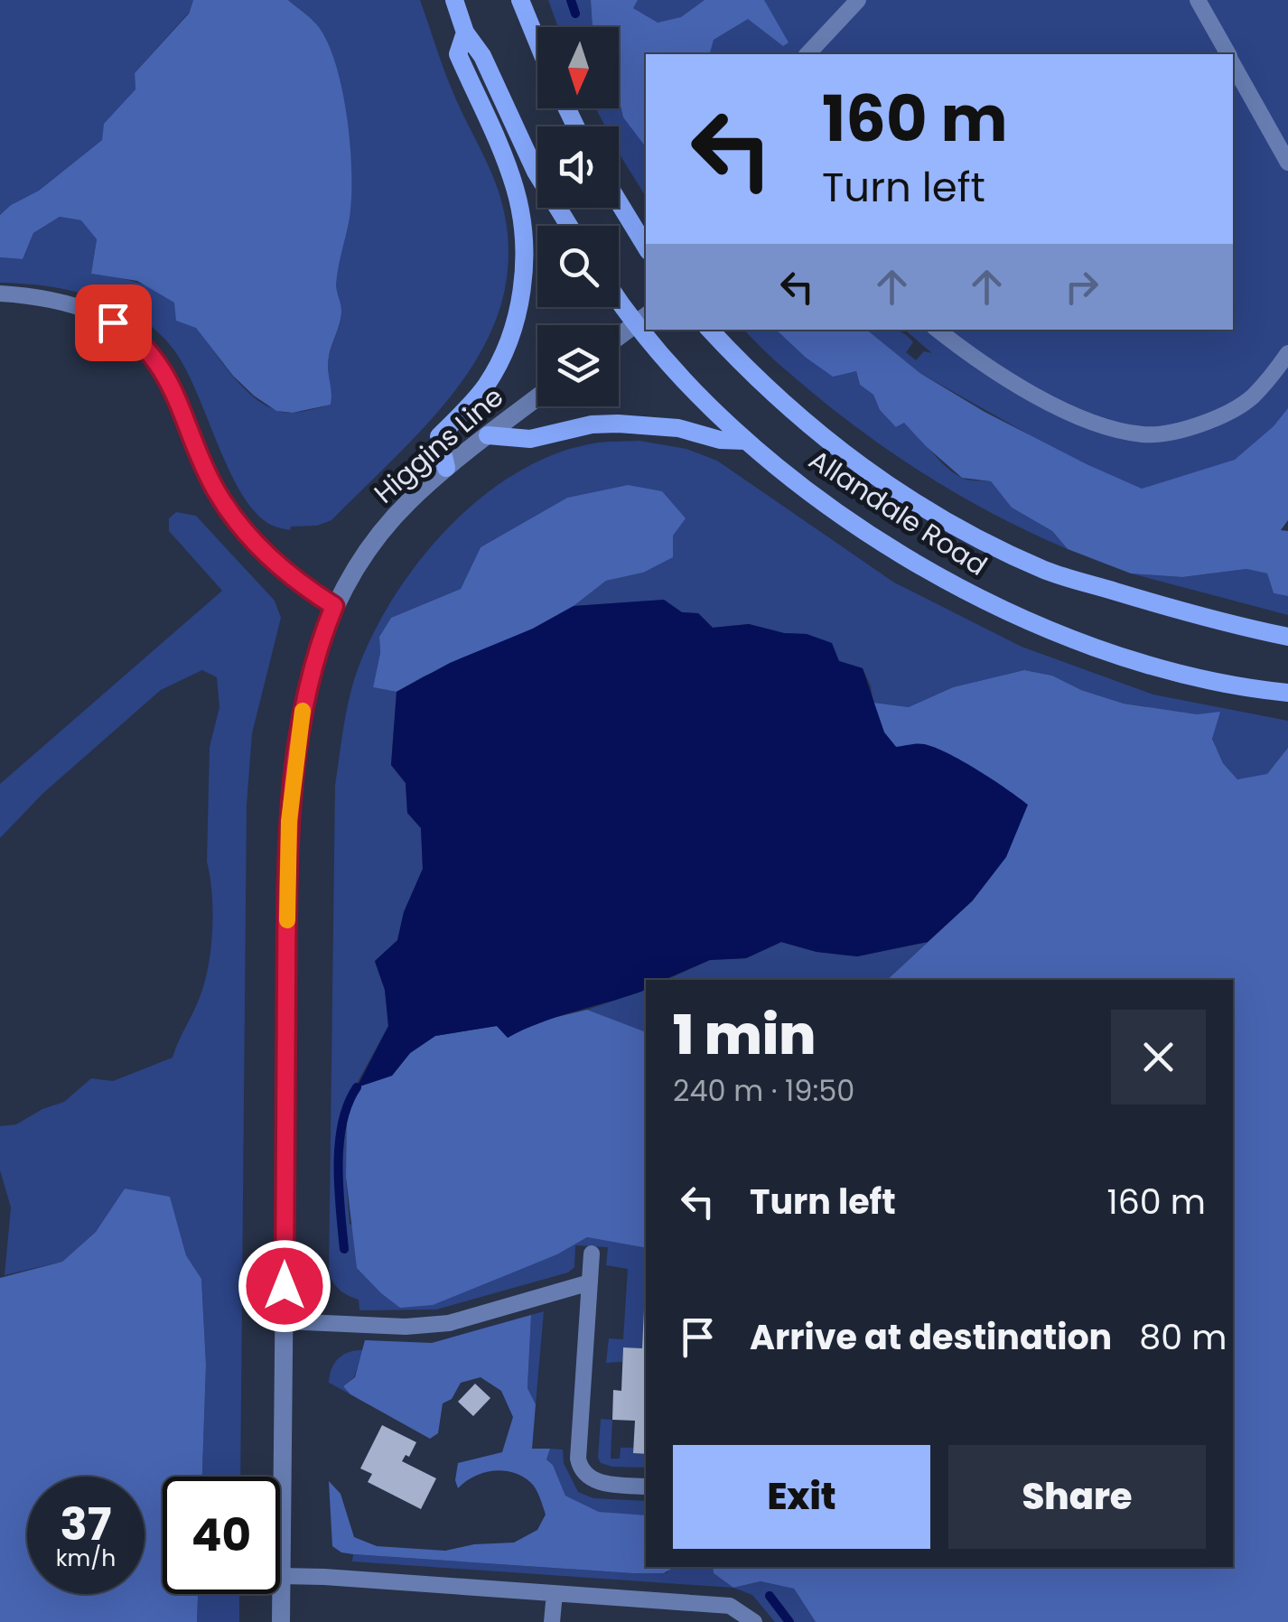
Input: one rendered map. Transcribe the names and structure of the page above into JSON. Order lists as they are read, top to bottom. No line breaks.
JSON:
{"streets":{"main road":["Allandale Road"],"street":["Higgins Line"]},"north":"bottom","page":{"turn":["160 m","Turn left"],"heading":["1 min","240 m · 19:50"],"list":[{"name":"Turn left","value":"160 m"},{"name":"Arrive at destination","value":"80 m"}],"buttons":["Exit","Share"],"speed":"37 km/h","limit":"40"}}
